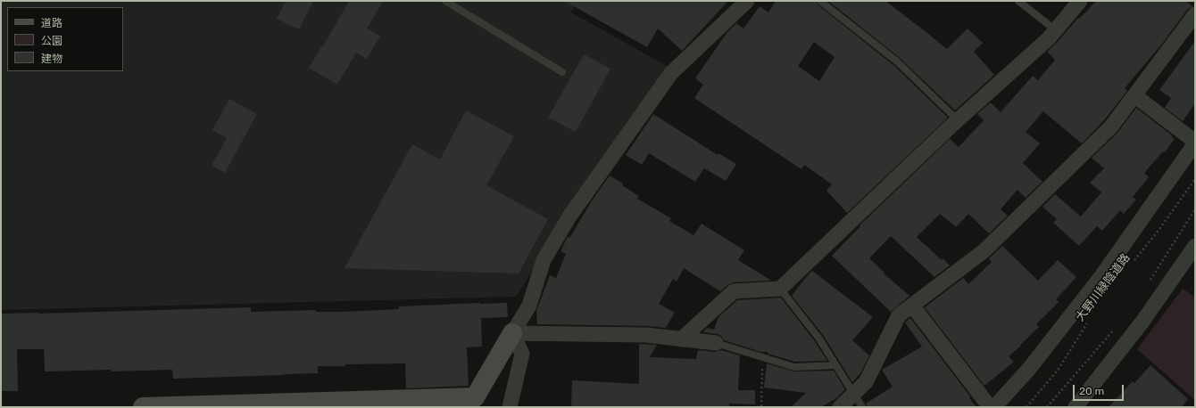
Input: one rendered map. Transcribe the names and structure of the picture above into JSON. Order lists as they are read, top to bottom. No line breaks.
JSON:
{"streets":{"path":["大野川緑陰道路"]},"legend":["道路","公園","建物"],"scale_bar":"20 m"}
